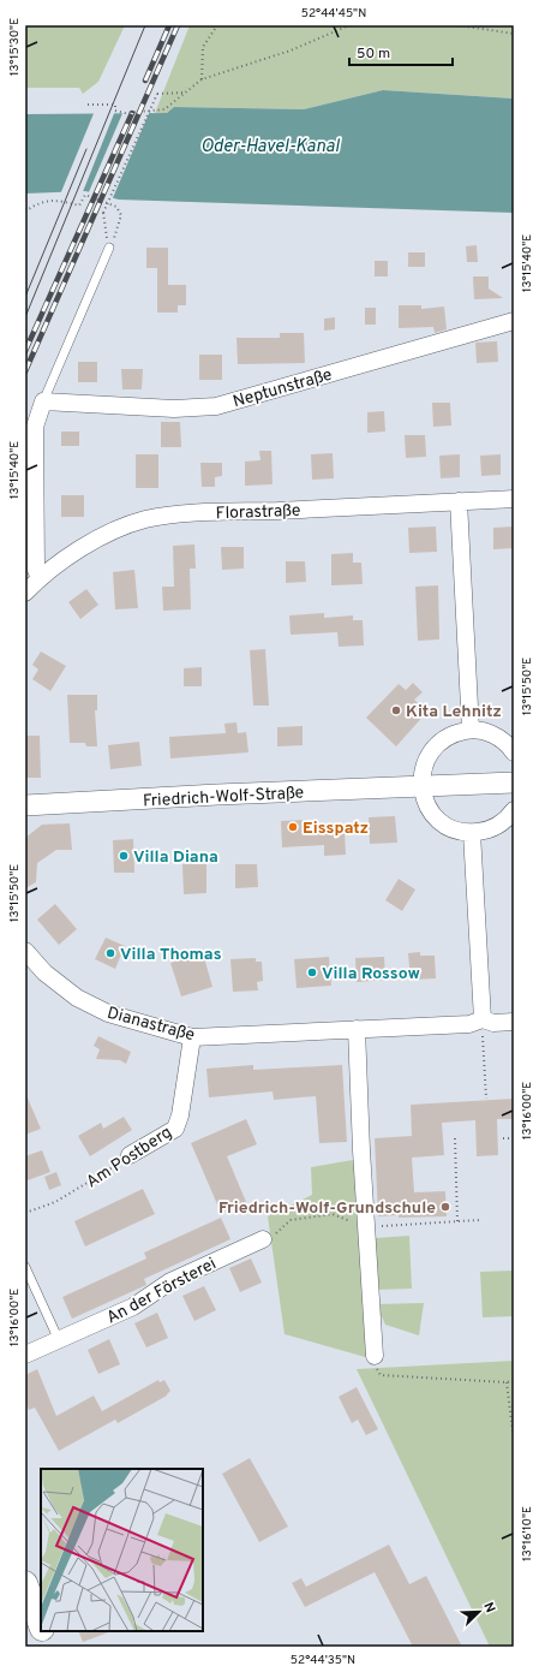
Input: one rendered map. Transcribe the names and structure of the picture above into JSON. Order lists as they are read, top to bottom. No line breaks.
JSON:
{"streets":{"street":["Neptunstraße","Florastraße","Friedrich-Wolf-Straße","Dianastraße","Am Postberg","An der Försterei"]},"crossings":[["Dianastraße","Am Postberg"]],"water":["Oder-Havel-Kanal"],"places":["Kita Lehnitz","Eisspatz","Villa Diana","Villa Thomas","Villa Rossow","Friedrich-Wolf-Grundschule"],"scale_bar":"50 m","north":"top right","coordinates":["52°44'45\"N","13°15'30\"E","13°15'40\"E","13°15'50\"E","13°16'00\"E","13°16'10\"E","52°44'35\"N"]}
